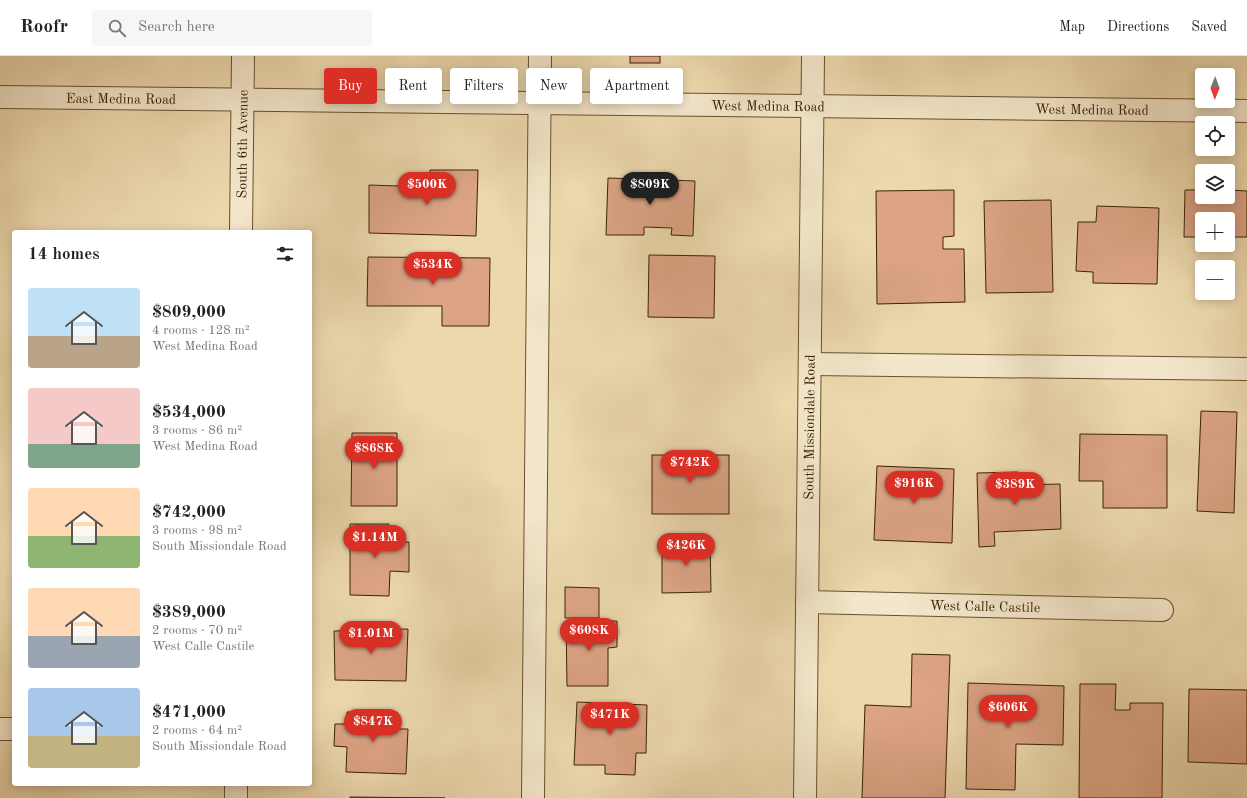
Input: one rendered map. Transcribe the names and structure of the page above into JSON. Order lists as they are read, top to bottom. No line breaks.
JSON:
{"streets":{"street":["East Medina Road","West Medina Road","South 6th Avenue","South Missiondale Road","West Calle Castile"]},"crossings":[["East Medina Road","West Medina Road"],["East Medina Road","South 6th Avenue"],["West Medina Road","South 6th Avenue"],["West Medina Road","South Missiondale Road"],["South Missiondale Road","West Calle Castile"]],"north":"bottom","page":{"header":"Roofr","search":"Search here","nav":["Map","Directions","Saved"],"map_buttons":["+","−"],"chip":["Buy","Rent","Filters","New","Apartment"],"price":["$500K","$809K","$534K","$868K","$742K","$916K","$389K","$1.14M","$426K","$608K","$1.01M","$606K","$471K","$847K"],"heading":"14 homes","list":[{"name":"$809,000","note":"4 rooms · 128 m² · West Medina Road"},{"name":"$534,000","note":"3 rooms · 86 m² · West Medina Road"},{"name":"$742,000","note":"3 rooms · 98 m² · South Missiondale Road"},{"name":"$389,000","note":"2 rooms · 70 m² · West Calle Castile"},{"name":"$471,000","note":"2 rooms · 64 m² · South Missiondale Road"}]}}
